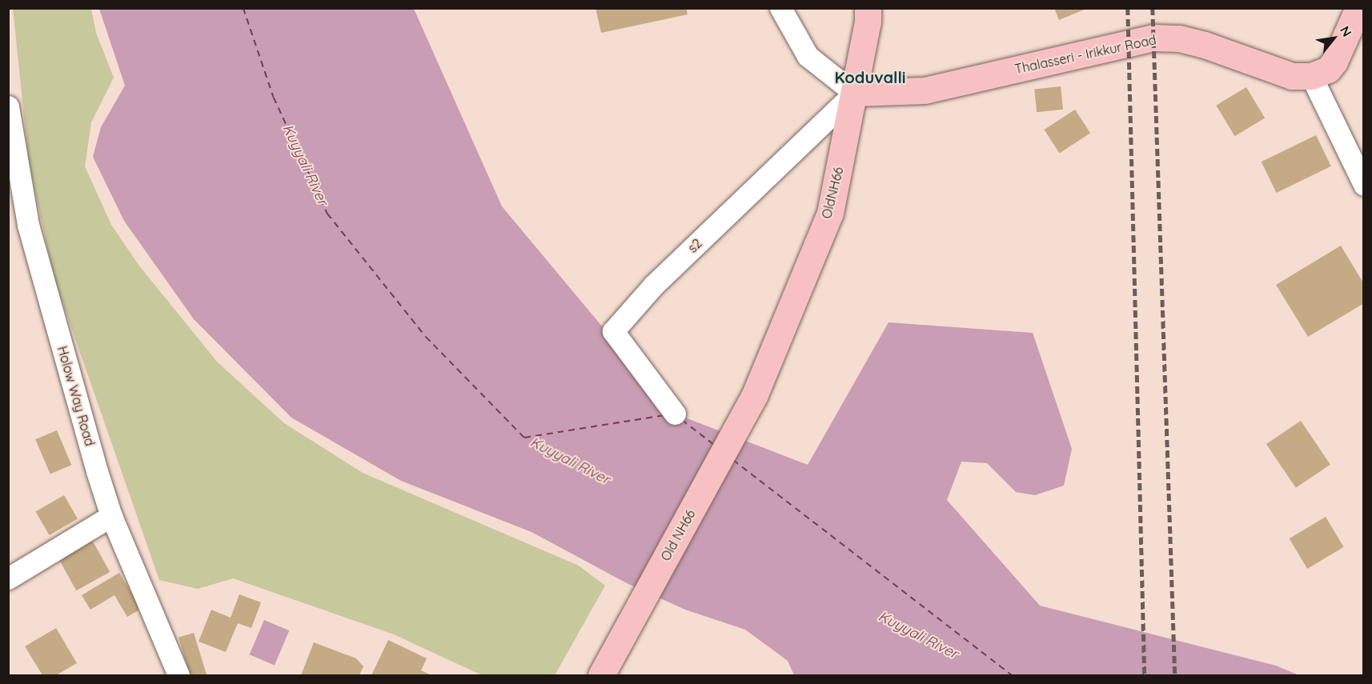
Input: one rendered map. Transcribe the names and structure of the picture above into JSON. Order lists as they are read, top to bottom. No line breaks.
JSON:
{"streets":{"main road":["Thalasseri - Irikkur Road","OldNH66","Old NH66"],"street":["s2","Holow Way Road"]},"crossings":[["Thalasseri - Irikkur Road","OldNH66"],["Thalasseri - Irikkur Road","s2"],["OldNH66","s2"],["OldNH66","Old NH66"]],"districts":["Koduvalli"],"water":["Kuyyali River"],"north":"top right"}
